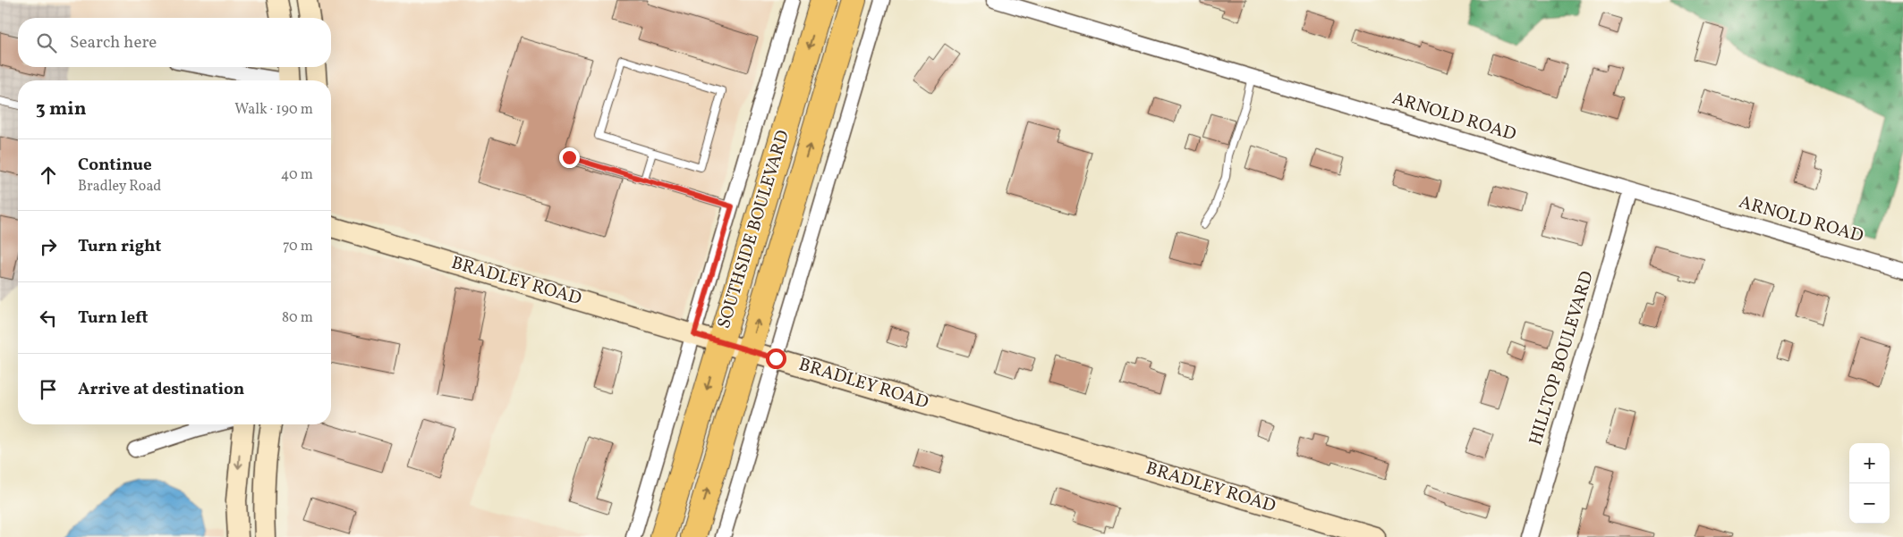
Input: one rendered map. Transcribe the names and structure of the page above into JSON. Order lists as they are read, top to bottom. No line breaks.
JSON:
{"streets":{"highway":["SOUTHSIDE BOULEVARD"],"street":["ARNOLD ROAD","BRADLEY ROAD","HILLTOP BOULEVARD"]},"crossings":[["ARNOLD ROAD","HILLTOP BOULEVARD"],["SOUTHSIDE BOULEVARD","BRADLEY ROAD"]],"page":{"search":"Search here","heading":["3 min","Walk · 190 m"],"list":[["Continue","Bradley Road","40 m"],["Turn right","70 m"],["Turn left","80 m"],"Arrive at destination"],"map_buttons":["+","−"]}}
